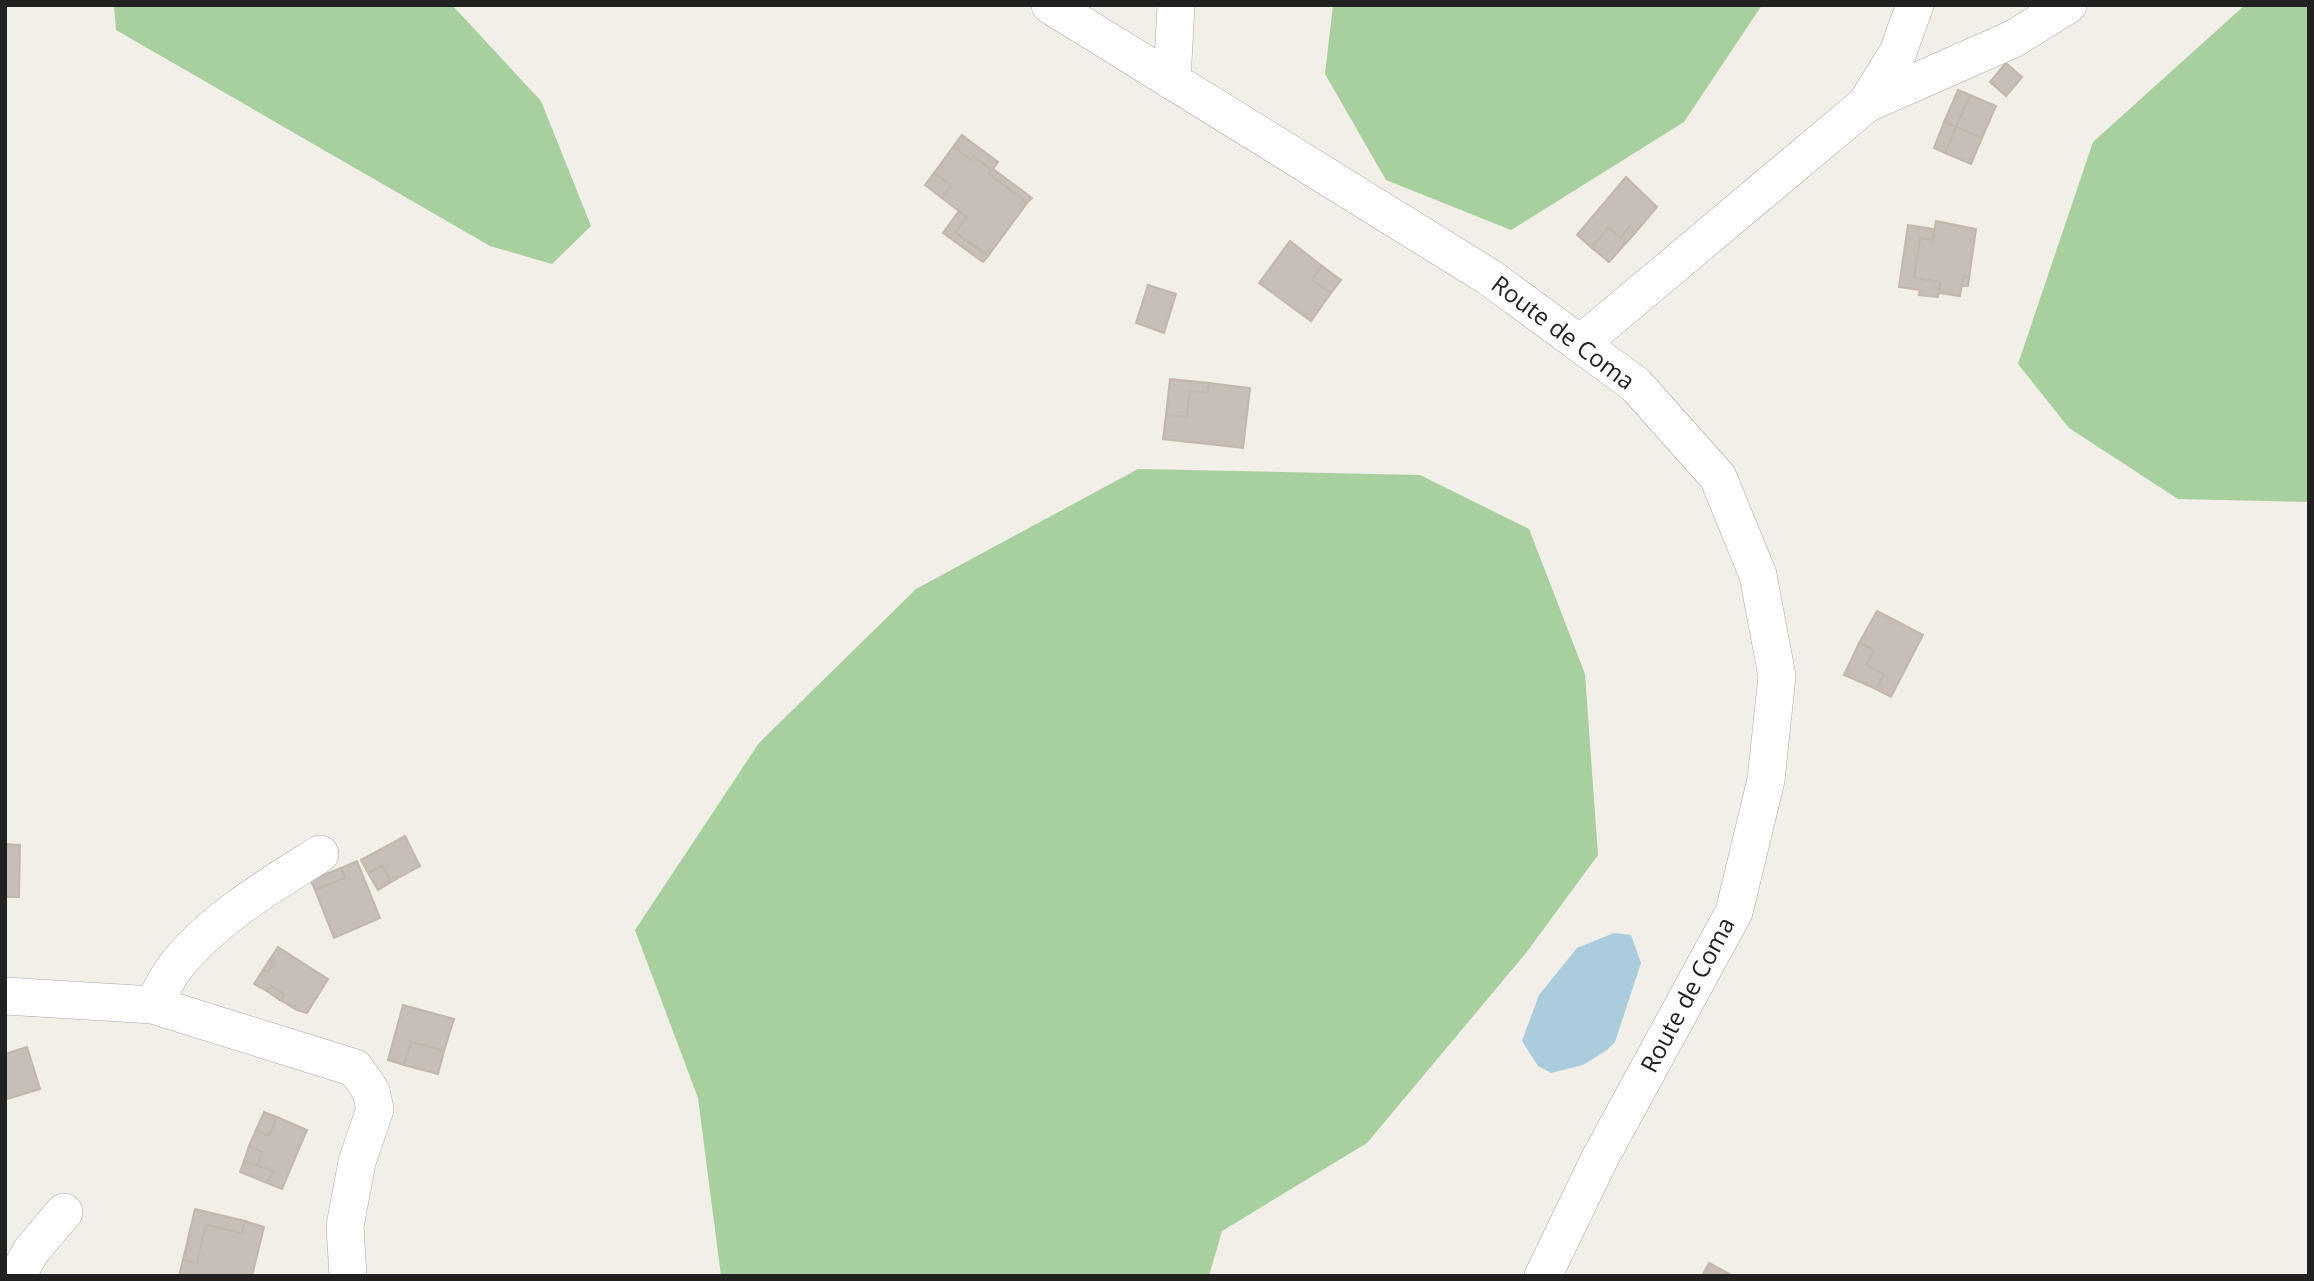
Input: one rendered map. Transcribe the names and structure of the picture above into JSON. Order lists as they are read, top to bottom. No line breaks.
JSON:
{"streets":{"street":["Route de Coma"]}}
